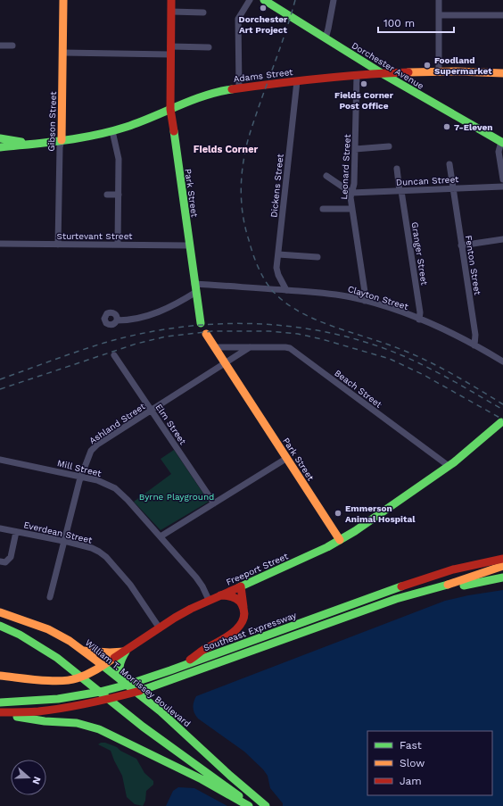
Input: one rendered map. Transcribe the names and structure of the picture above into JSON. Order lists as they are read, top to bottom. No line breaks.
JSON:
{"streets":{"main road":["Dorchester Avenue","Adams Street","Gibson Street","Park Street","Freeport Street","Southeast Expressway","William T. Morrissey Boulevard"],"street":["Leonard Street","Duncan Street","Dickens Street","Sturtevant Street","Granger Street","Fenton Street","Clayton Street","Beach Street","Ashland Street","Elm Street","Mill Street","Everdean Street"]},"crossings":[["Dorchester Avenue","Adams Street"],["Adams Street","Gibson Street"],["Adams Street","Leonard Street"],["Adams Street","Dickens Street"],["Adams Street","Park Street"],["Gibson Street","Sturtevant Street"],["Leonard Street","Duncan Street"],["Leonard Street","Clayton Street"],["Duncan Street","Granger Street"],["Duncan Street","Fenton Street"],["Dickens Street","Clayton Street"],["Park Street","Sturtevant Street"],["Park Street","Clayton Street"],["Park Street","Beach Street"],["Park Street","Ashland Street"],["Park Street","Freeport Street"],["Granger Street","Clayton Street"],["Fenton Street","Clayton Street"],["Beach Street","Freeport Street"],["Ashland Street","Elm Street"],["Ashland Street","Mill Street"],["Ashland Street","Everdean Street"],["Mill Street","Freeport Street"],["Everdean Street","Freeport Street"],["Freeport Street","William T. Morrissey Boulevard"]],"districts":["Fields Corner"],"parks":["Byrne Playground"],"places":["Dorchester Art Project","Foodland Supermarket","Fields Corner Post Office","7-Eleven","Emmerson Animal Hospital"],"legend":["Fast","Slow","Jam"],"scale_bar":"100 m","north":"right"}
